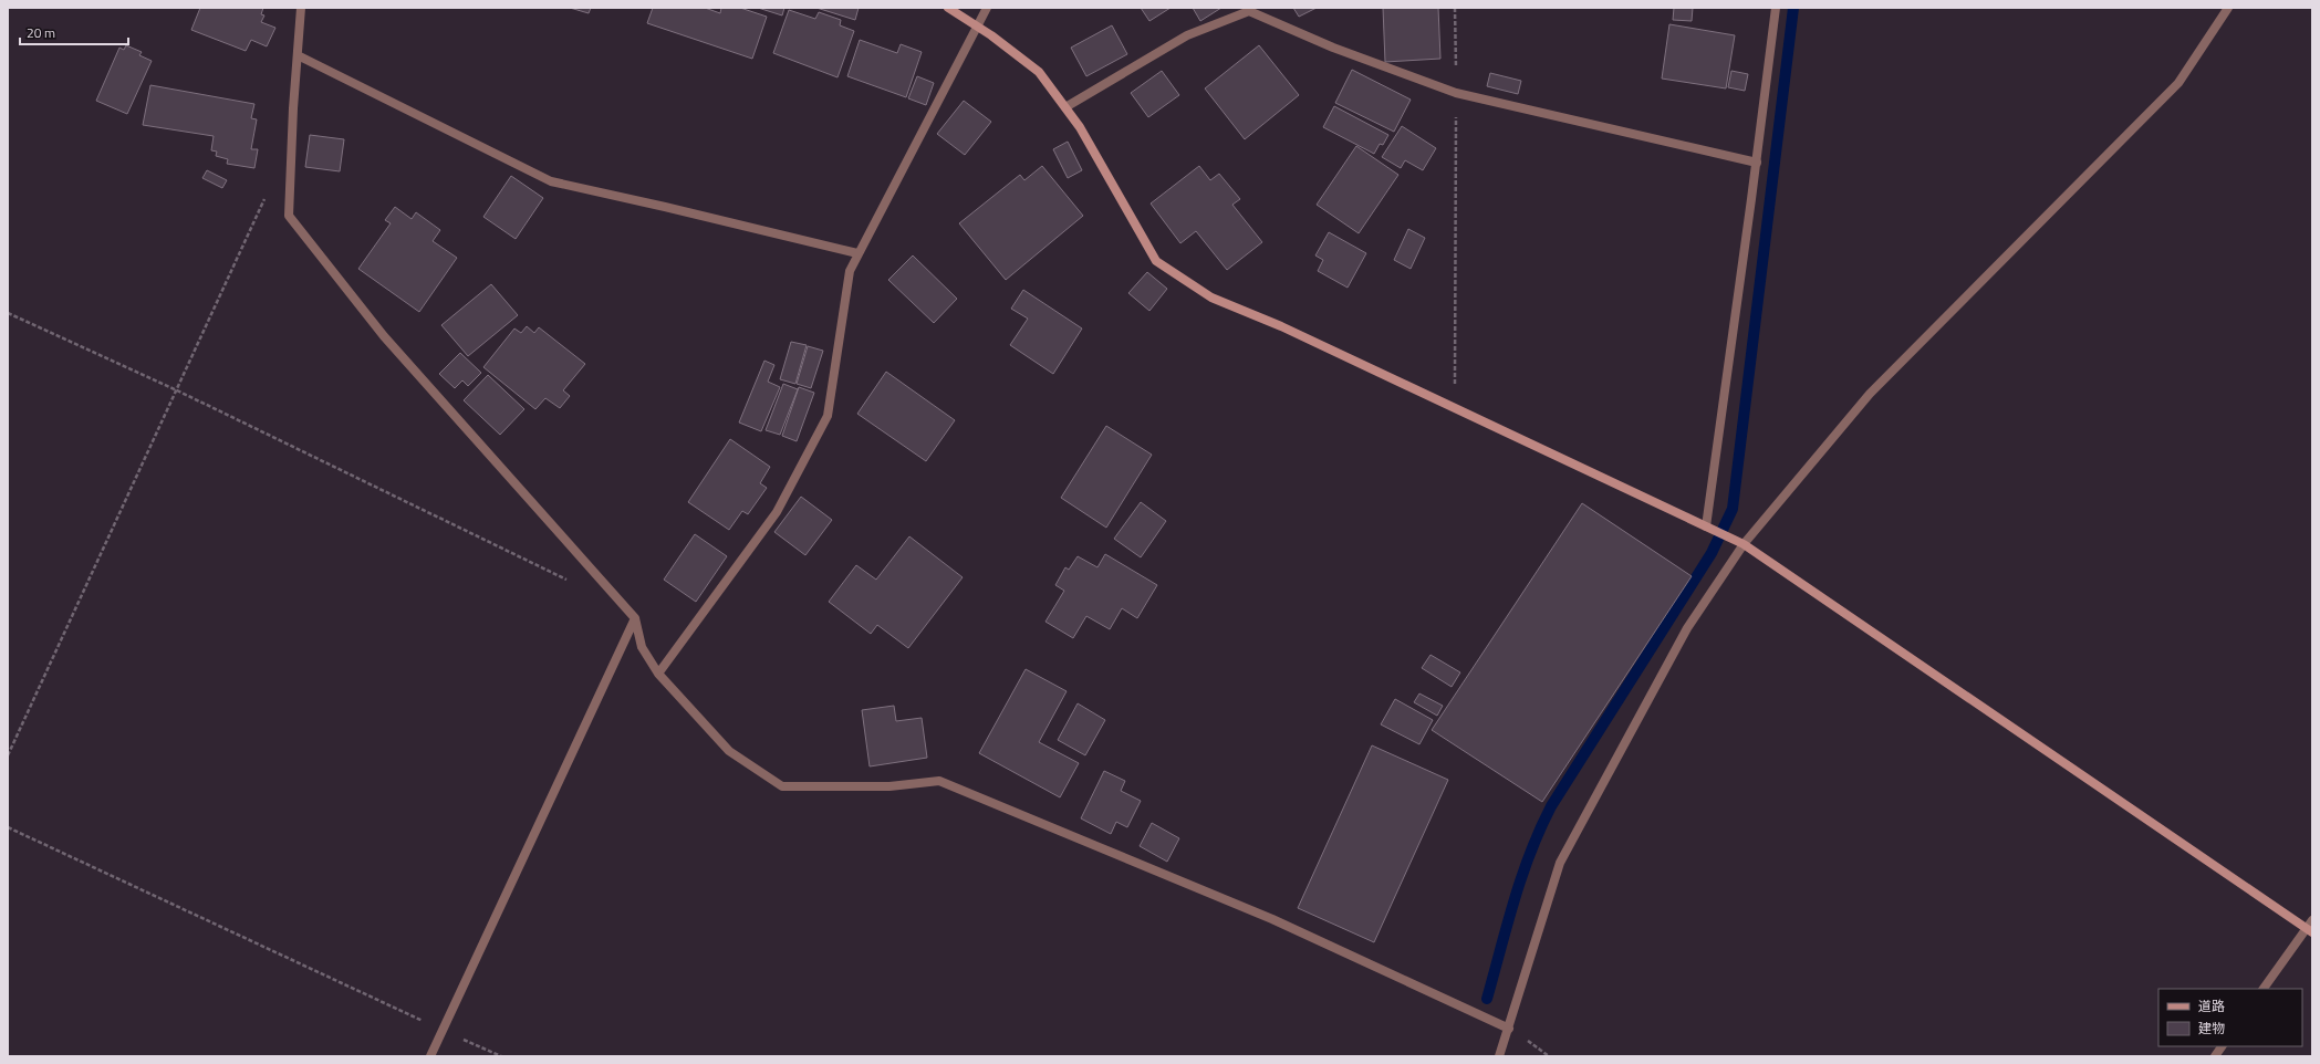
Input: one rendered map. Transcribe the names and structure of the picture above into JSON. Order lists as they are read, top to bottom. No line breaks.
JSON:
{"legend":["道路","建物"],"scale_bar":"20 m"}
